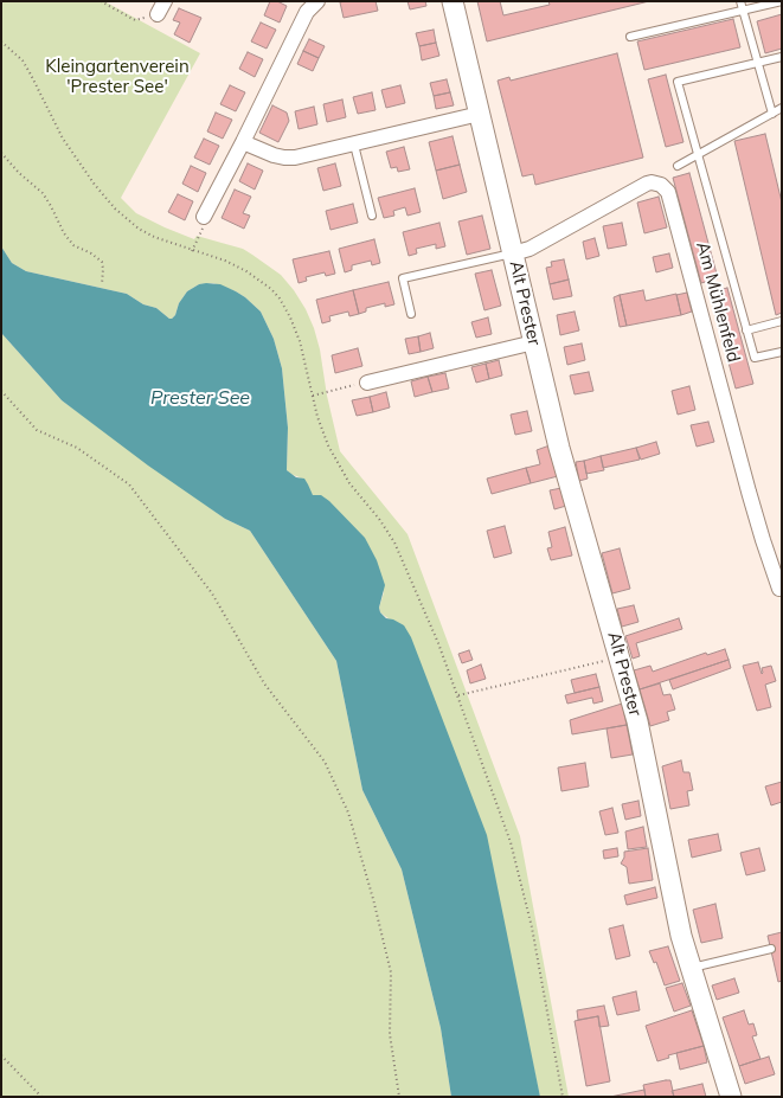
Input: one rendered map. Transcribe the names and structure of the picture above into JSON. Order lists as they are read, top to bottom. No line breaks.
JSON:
{"streets":{"main road":["Alt Prester"],"street":["Am Mühlenfeld"]},"crossings":[["Am Mühlenfeld","Alt Prester"]],"water":["Prester See"],"parks":["Kleingartenverein 'Prester See'"]}
